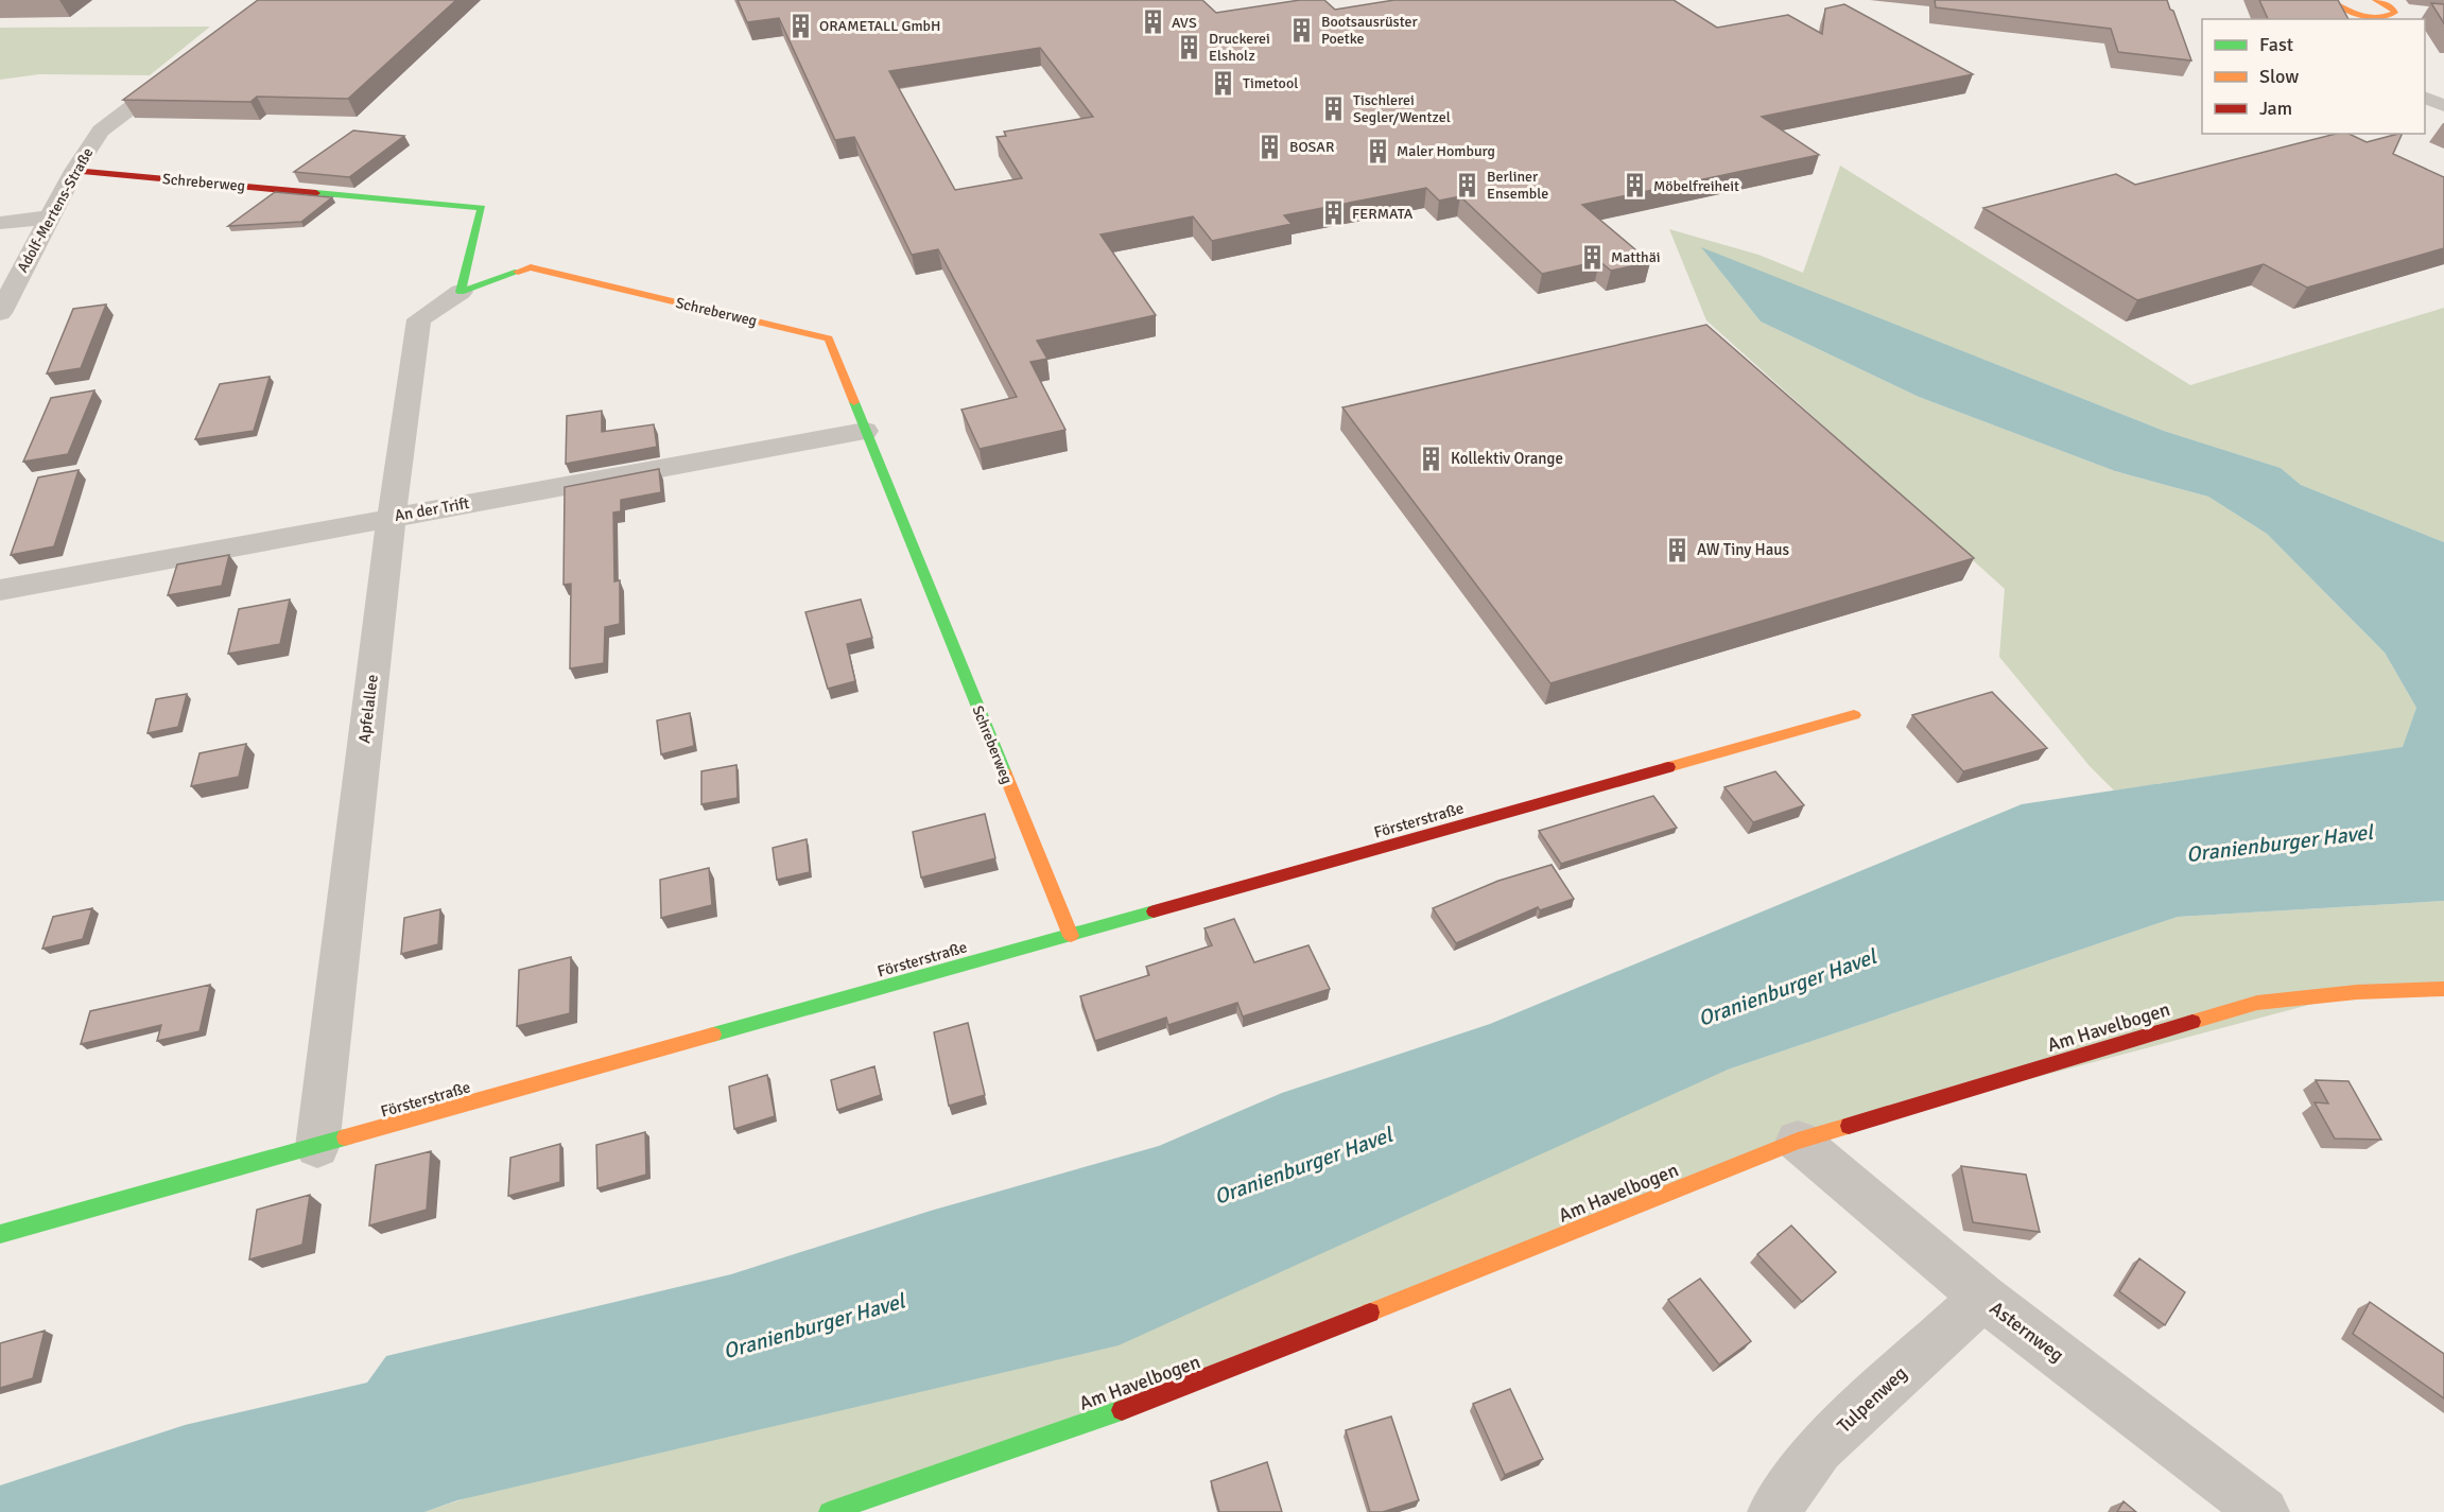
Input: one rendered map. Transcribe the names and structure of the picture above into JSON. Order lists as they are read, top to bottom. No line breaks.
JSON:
{"streets":{"street":["Schreberweg","Adolf-Mertens-Straße","An der Trift","Apfelallee","Försterstraße","Am Havelbogen","Asternweg","Tulpenweg"]},"crossings":[["Schreberweg","Adolf-Mertens-Straße"],["Schreberweg","An der Trift"],["Schreberweg","Apfelallee"],["Schreberweg","Försterstraße"],["An der Trift","Apfelallee"],["Apfelallee","Försterstraße"],["Am Havelbogen","Asternweg"],["Asternweg","Tulpenweg"]],"water":["Oranienburger Havel"],"places":{"building":["AVS","ORAMETALL GmbH","Bootsausrüster Poetke","Druckerei Elsholz","Timetool","Tischlerei Segler/Wentzel","BOSAR","Maler Homburg","Berliner Ensemble","Möbelfreiheit","FERMATA","Matthäi","Kollektiv Orange","AW Tiny Haus"]},"legend":["Fast","Slow","Jam"]}
